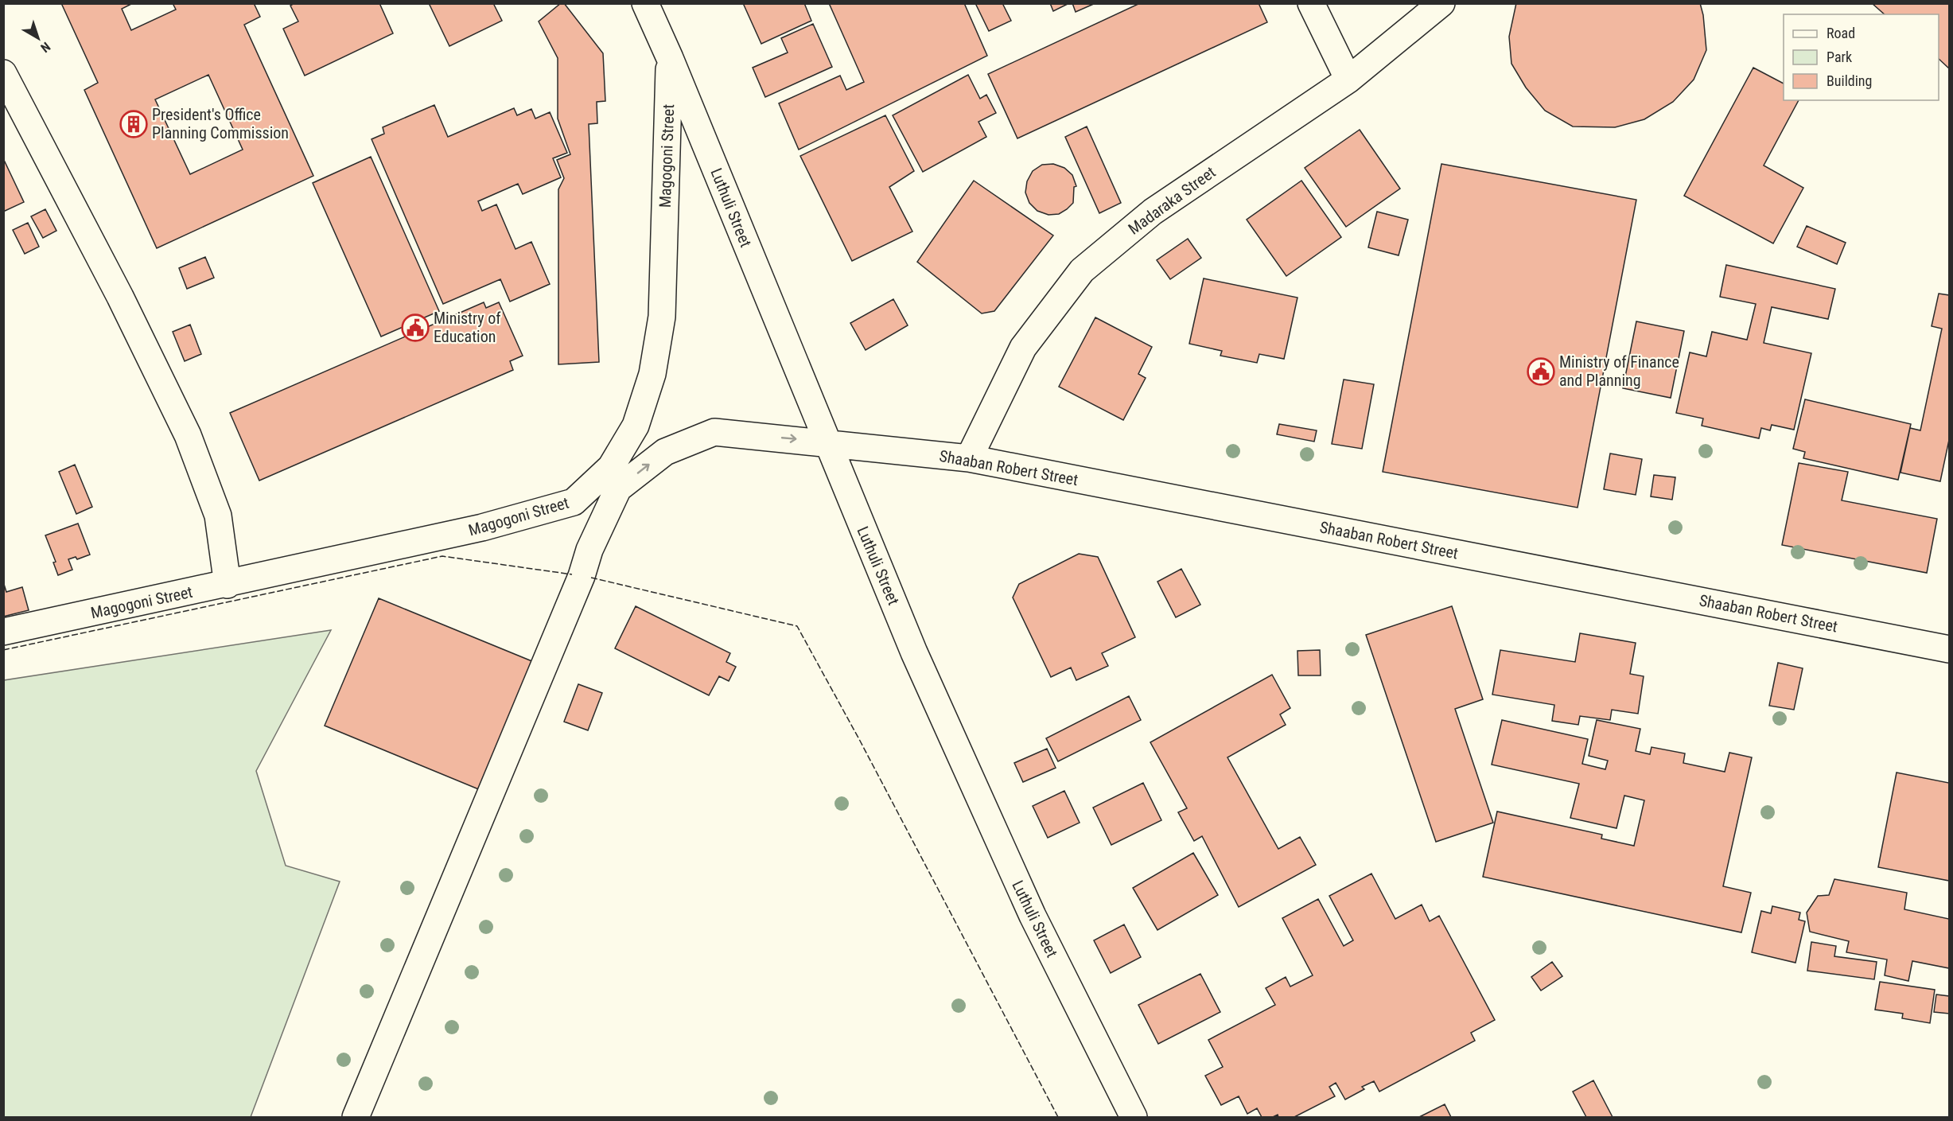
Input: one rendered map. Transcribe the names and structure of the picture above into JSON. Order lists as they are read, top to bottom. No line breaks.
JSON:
{"streets":{"street":["Magogoni Street","Madaraka Street","Luthuli Street","Shaaban Robert Street"]},"crossings":[["Magogoni Street","Luthuli Street"],["Magogoni Street","Shaaban Robert Street"],["Madaraka Street","Shaaban Robert Street"],["Luthuli Street","Shaaban Robert Street"]],"places":{"building":["President's Office Planning Commission"],"public building":["Ministry of Education","Ministry of Finance and Planning"]},"legend":["Road","Park","Building"],"north":"bottom right"}
